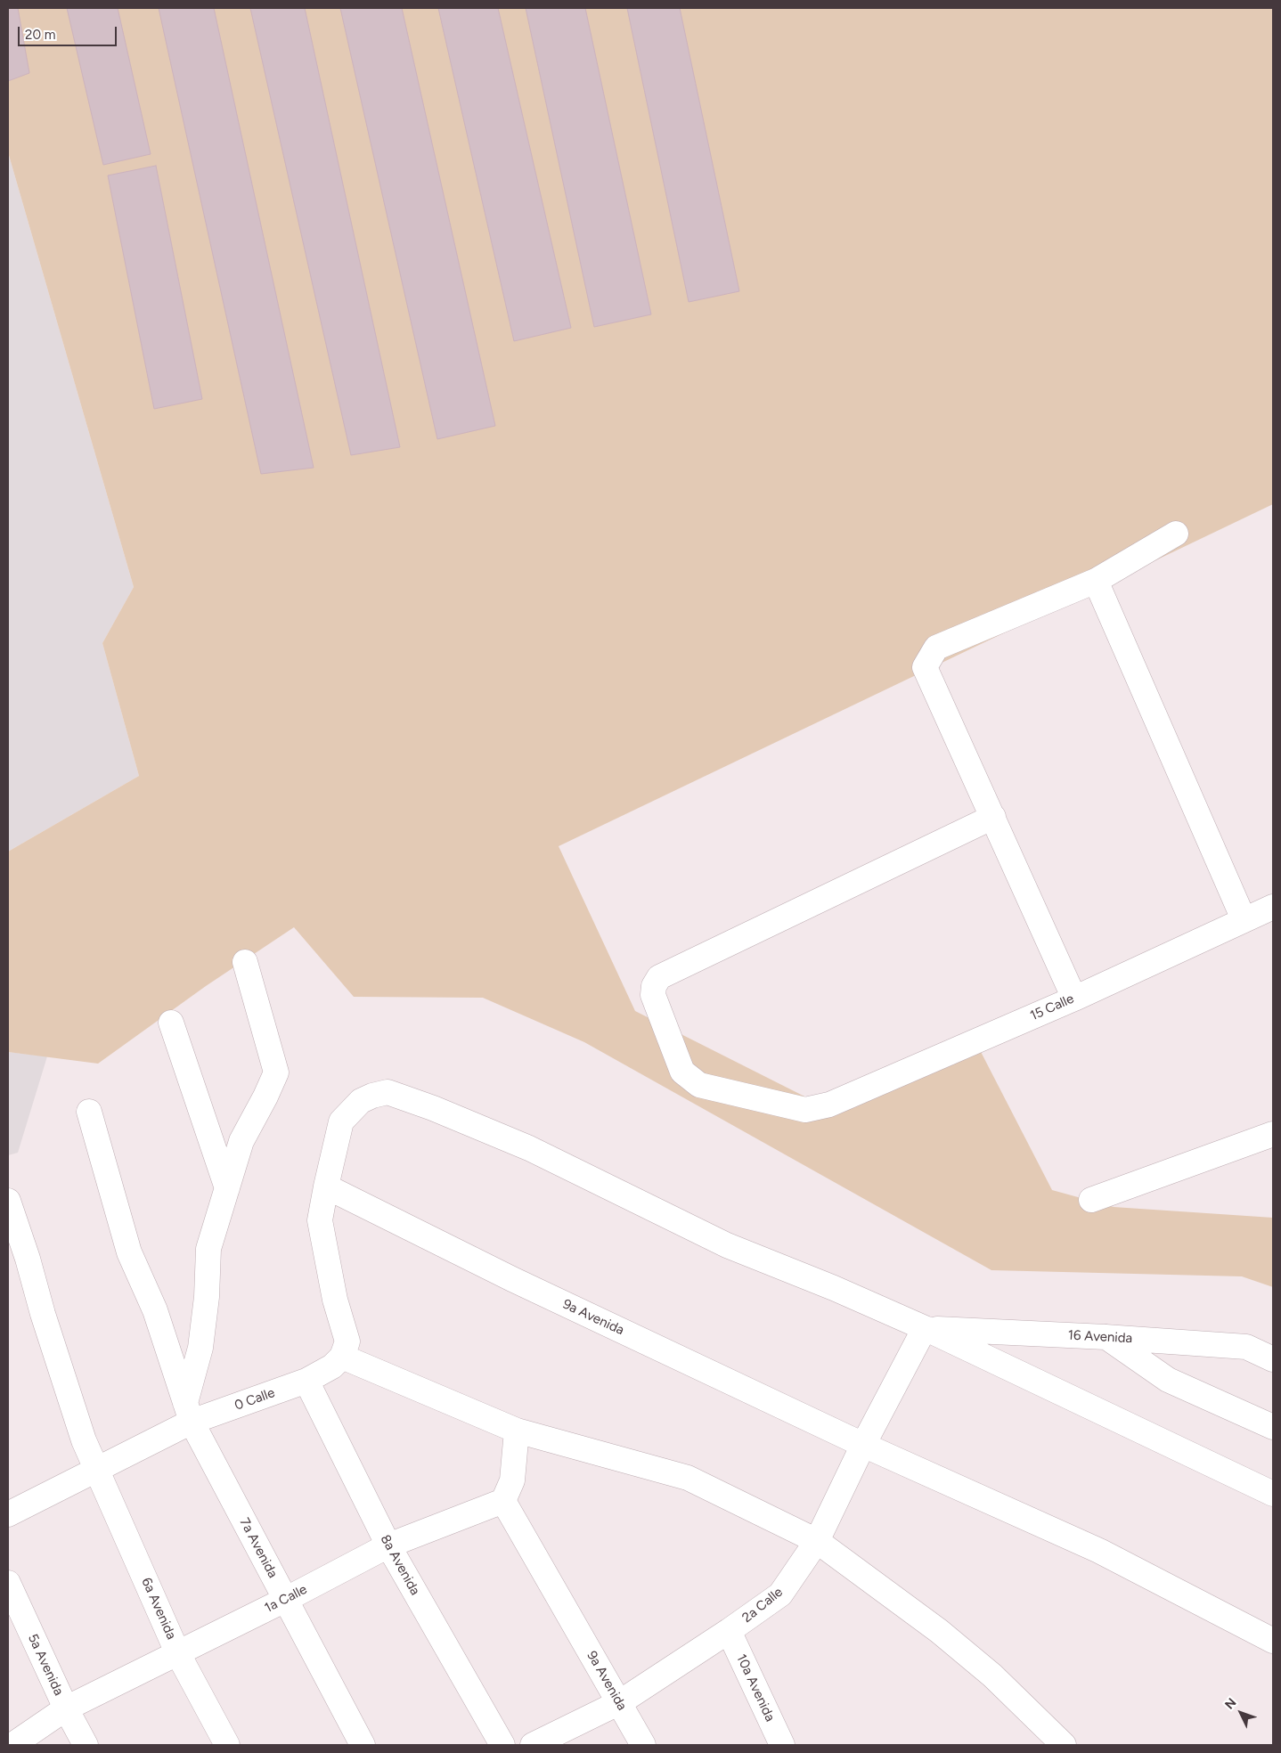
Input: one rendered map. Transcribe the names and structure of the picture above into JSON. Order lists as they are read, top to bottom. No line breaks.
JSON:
{"streets":{"street":["15 Calle","9a Avenida","16 Avenida","0 Calle","7a Avenida","8a Avenida","1a Calle","2a Calle","6a Avenida","5a Avenida","10a Avenida"]},"crossings":[["9a Avenida","1a Calle"],["9a Avenida","2a Calle"],["16 Avenida","2a Calle"],["0 Calle","7a Avenida"],["0 Calle","8a Avenida"],["0 Calle","6a Avenida"],["7a Avenida","1a Calle"],["8a Avenida","1a Calle"],["1a Calle","6a Avenida"],["1a Calle","5a Avenida"],["2a Calle","10a Avenida"]],"scale_bar":"20 m","north":"top left"}
